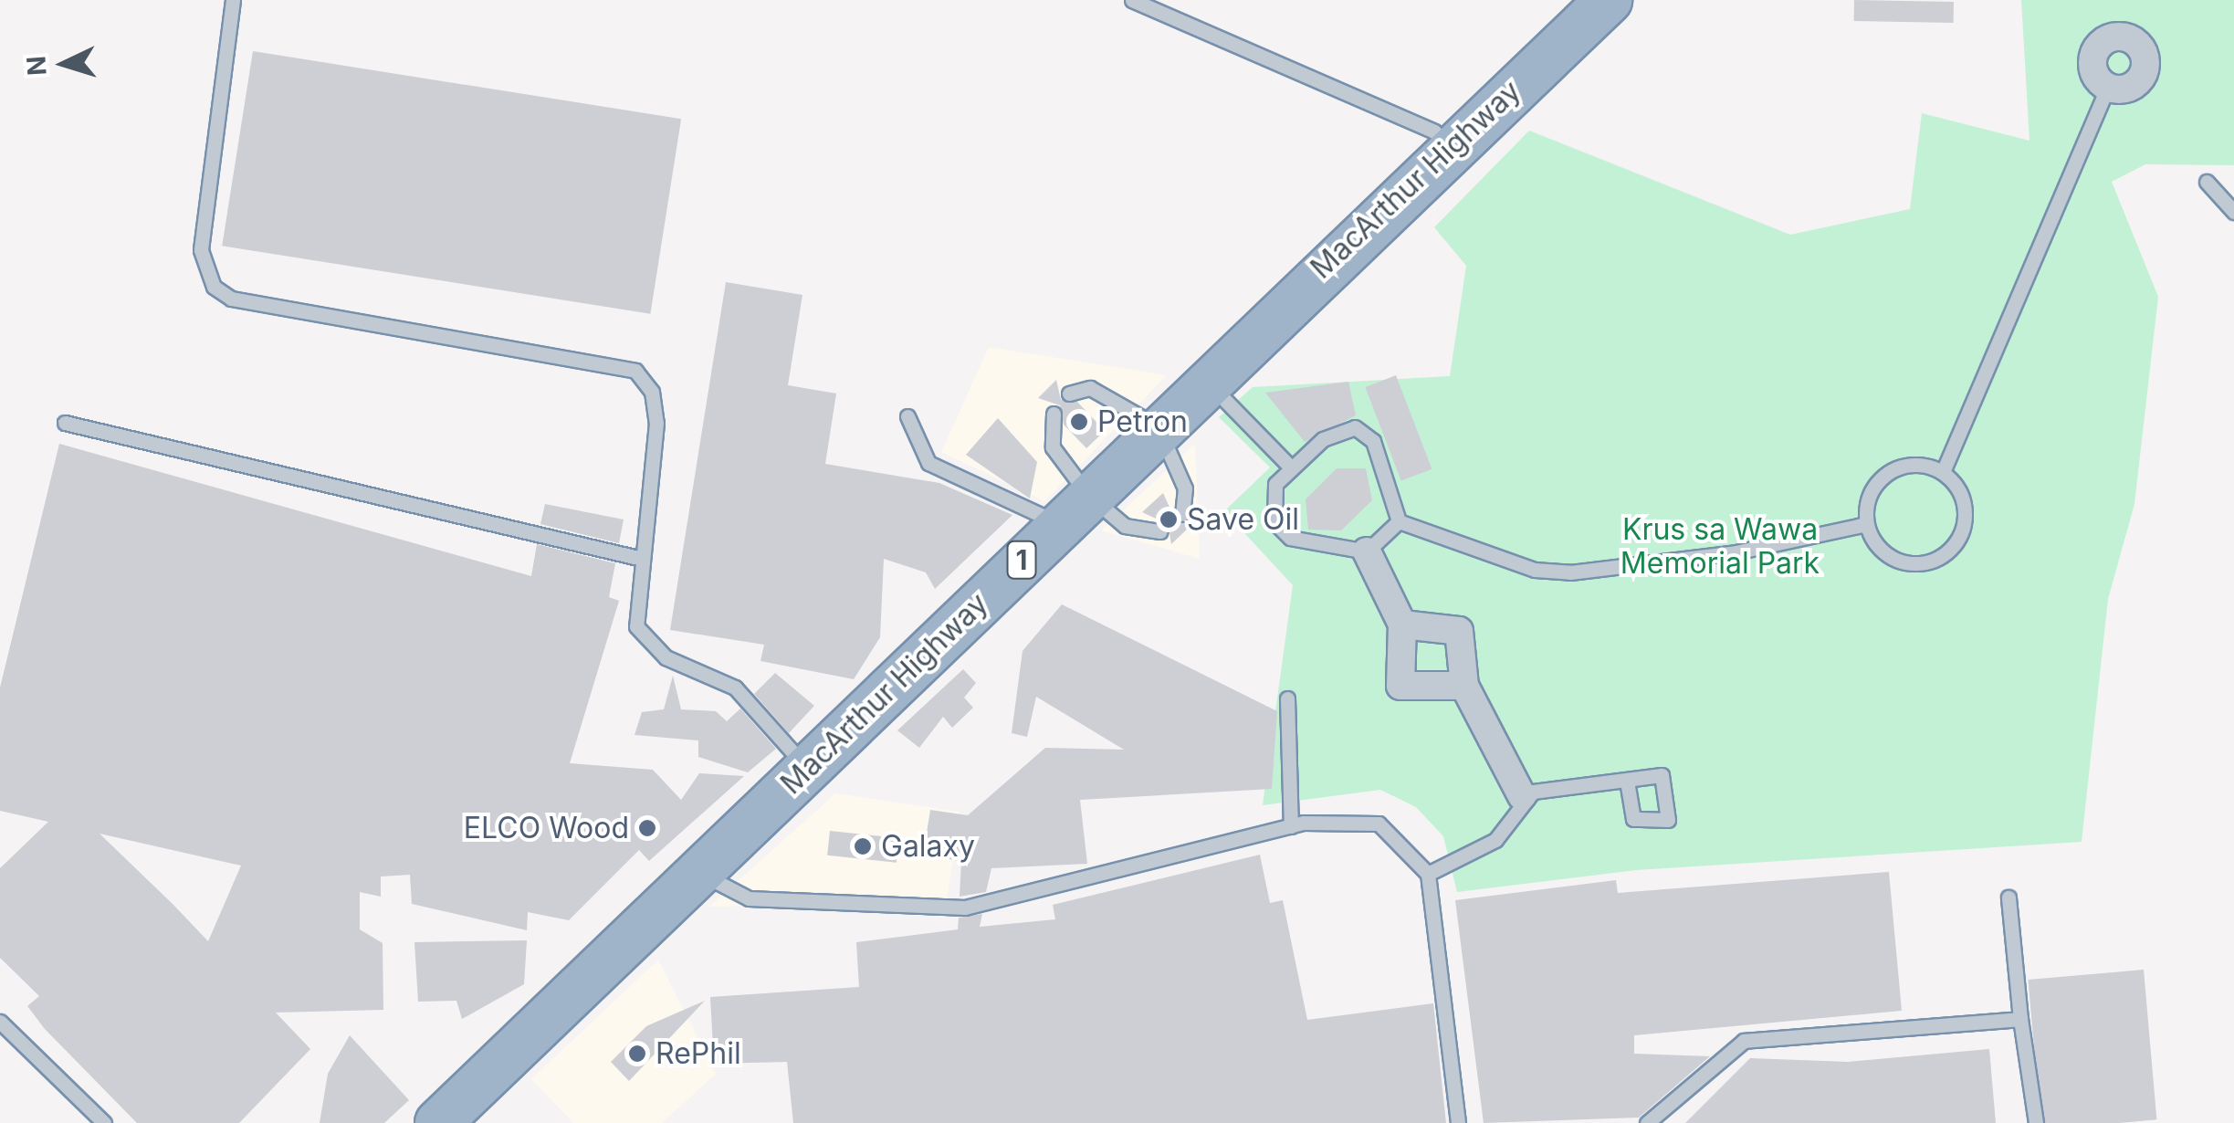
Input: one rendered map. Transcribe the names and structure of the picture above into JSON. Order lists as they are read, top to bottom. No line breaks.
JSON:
{"streets":{"highway":["MacArthur Highway","1"]},"parks":["Krus sa Wawa Memorial Park"],"places":["Petron","Save Oil","ELCO Wood","Galaxy","RePhil"],"north":"left"}
